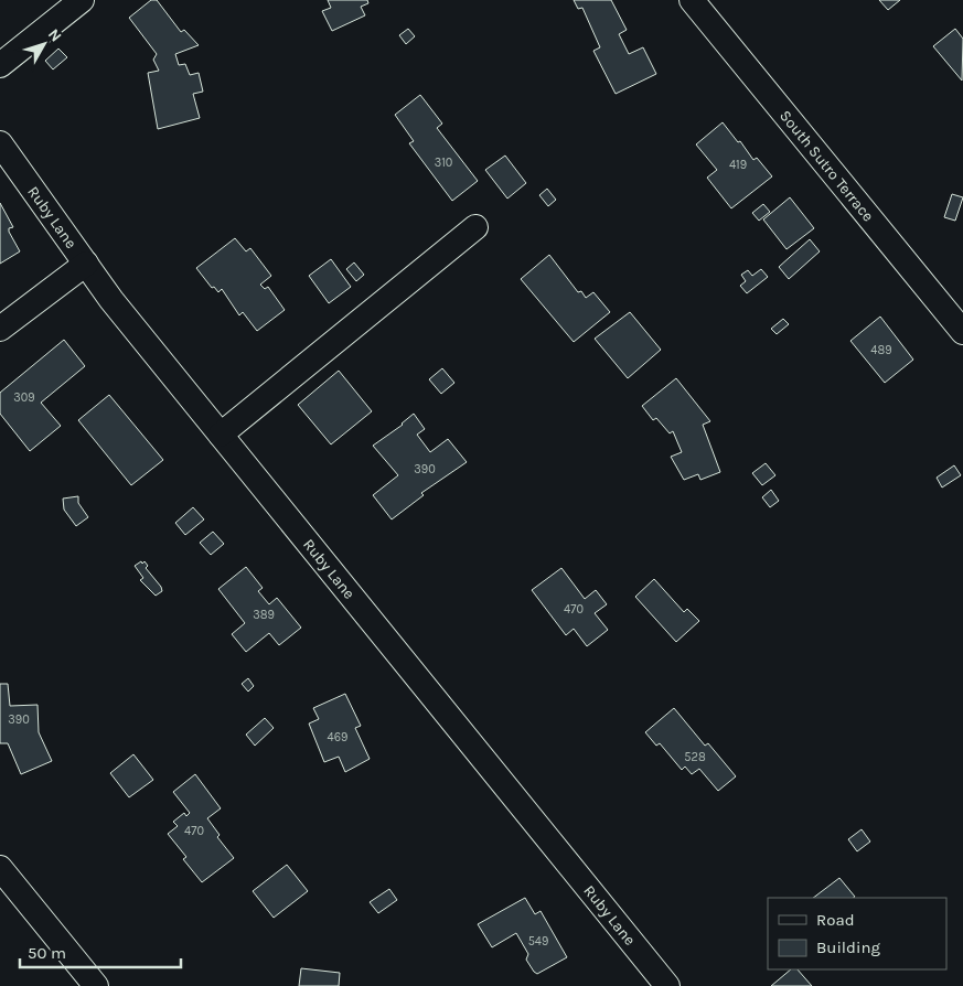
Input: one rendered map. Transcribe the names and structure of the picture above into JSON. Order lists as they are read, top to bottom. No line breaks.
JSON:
{"streets":{"street":["South Sutro Terrace","Ruby Lane"]},"house_numbers":["310","419","489","309","390","470","389","390","469","528","470","549"],"legend":["Road","Building"],"scale_bar":"50 m","north":"top right"}
